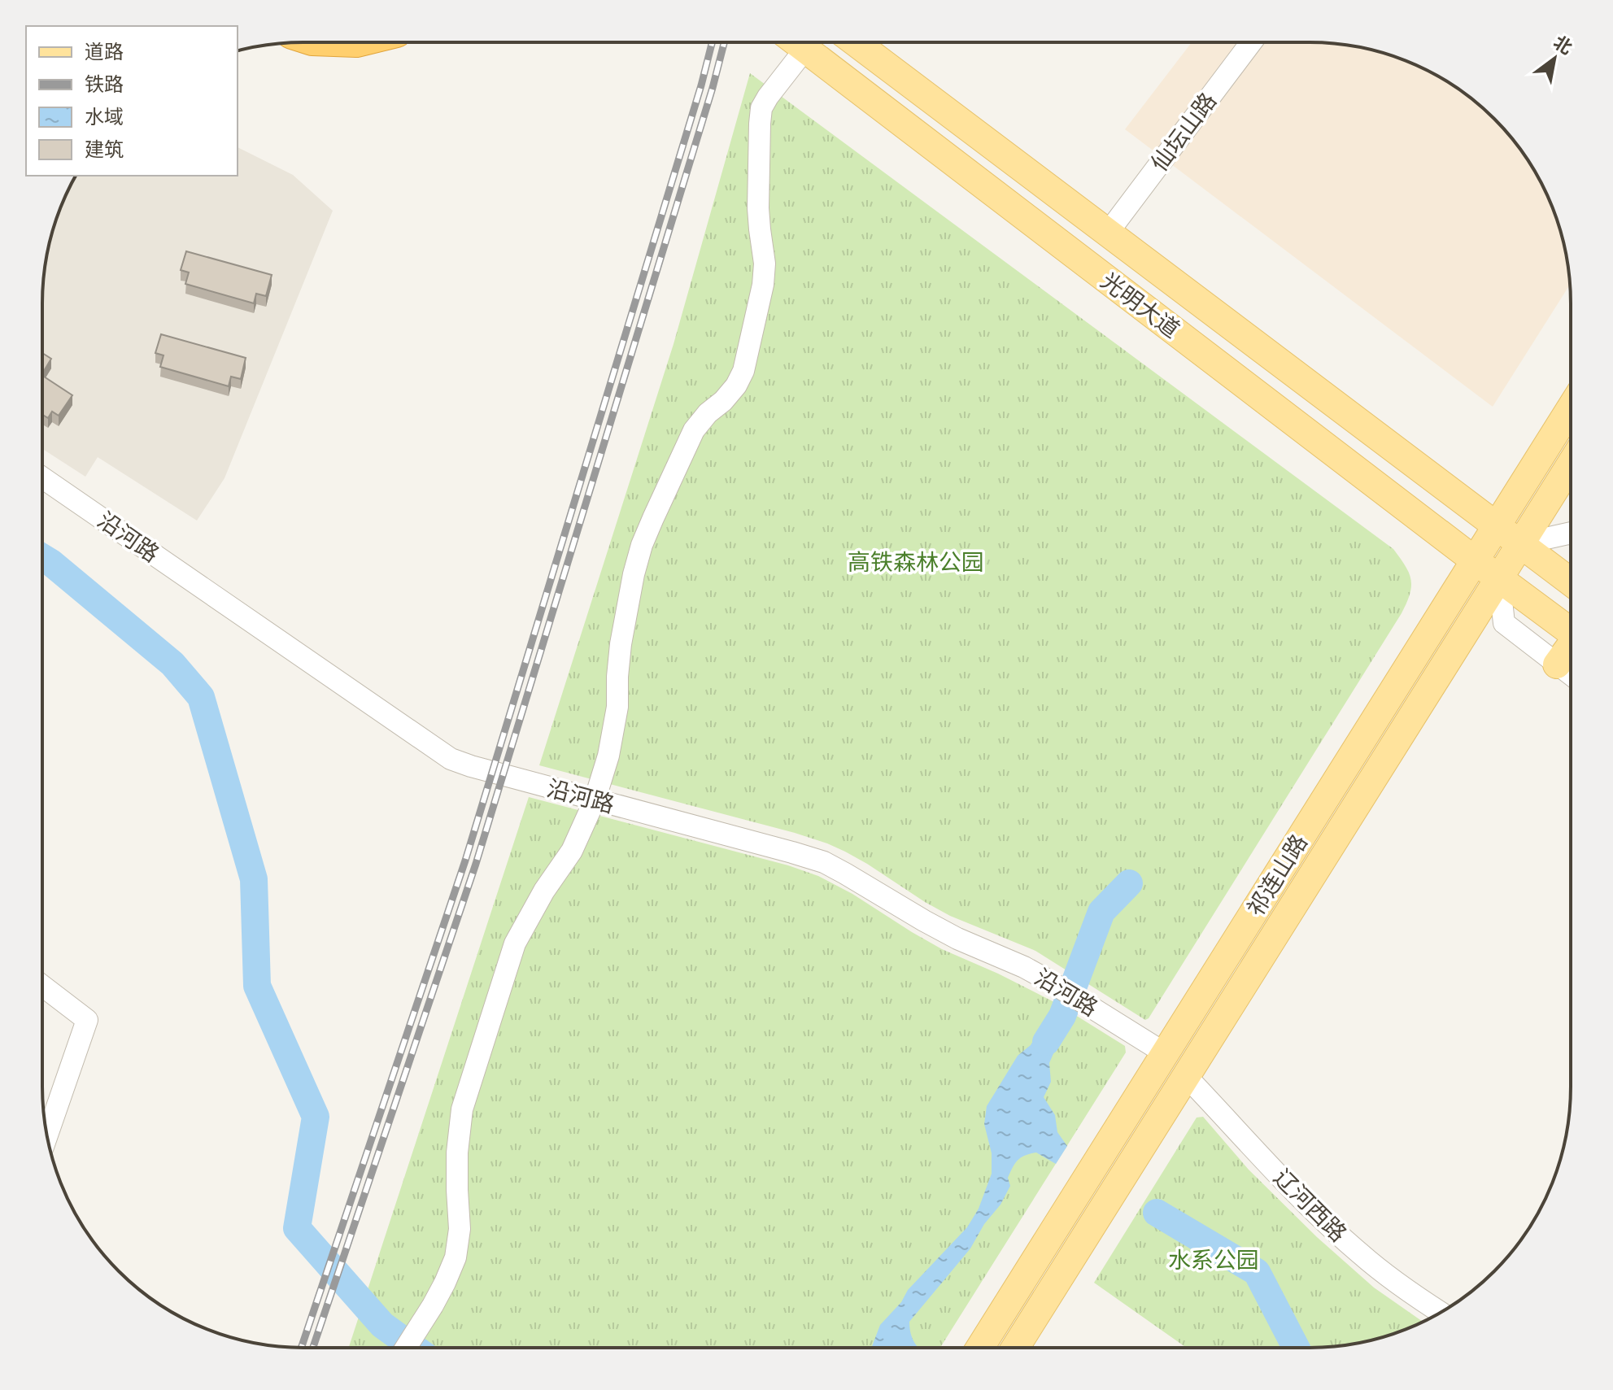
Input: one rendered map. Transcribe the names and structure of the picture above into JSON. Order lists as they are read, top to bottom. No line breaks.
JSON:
{"streets":{"main road":["光明大道","祁连山路"],"street":["仙坛山路","沿河路","辽河西路"]},"crossings":[["仙坛山路","光明大道"],["光明大道","祁连山路"],["沿河路","祁连山路"],["祁连山路","辽河西路"]],"parks":["高铁森林公园","水系公园"],"legend":["道路","铁路","水域","建筑"],"north":"top right"}
